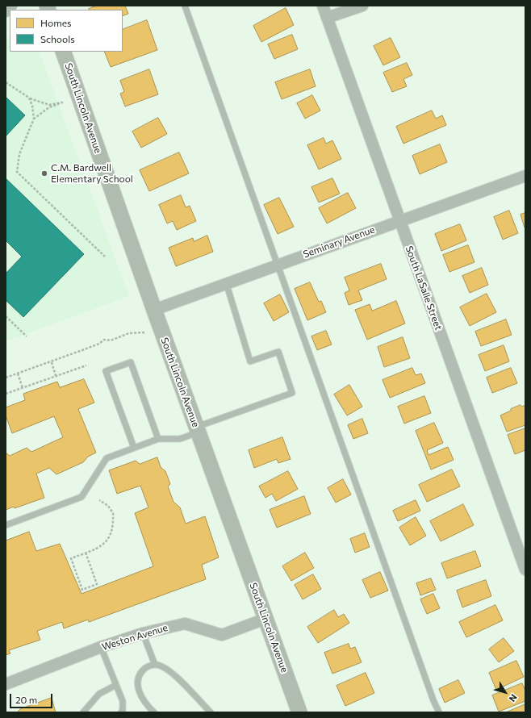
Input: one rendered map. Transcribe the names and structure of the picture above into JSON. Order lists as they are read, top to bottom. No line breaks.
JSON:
{"streets":{"street":["South Lincoln Avenue","Seminary Avenue","South LaSalle Street","Weston Avenue"]},"crossings":[["South Lincoln Avenue","Seminary Avenue"],["South Lincoln Avenue","Weston Avenue"],["Seminary Avenue","South LaSalle Street"]],"places":["C.M. Bardwell Elementary School"],"legend":["Homes","Schools"],"scale_bar":"20 m","north":"bottom right"}
